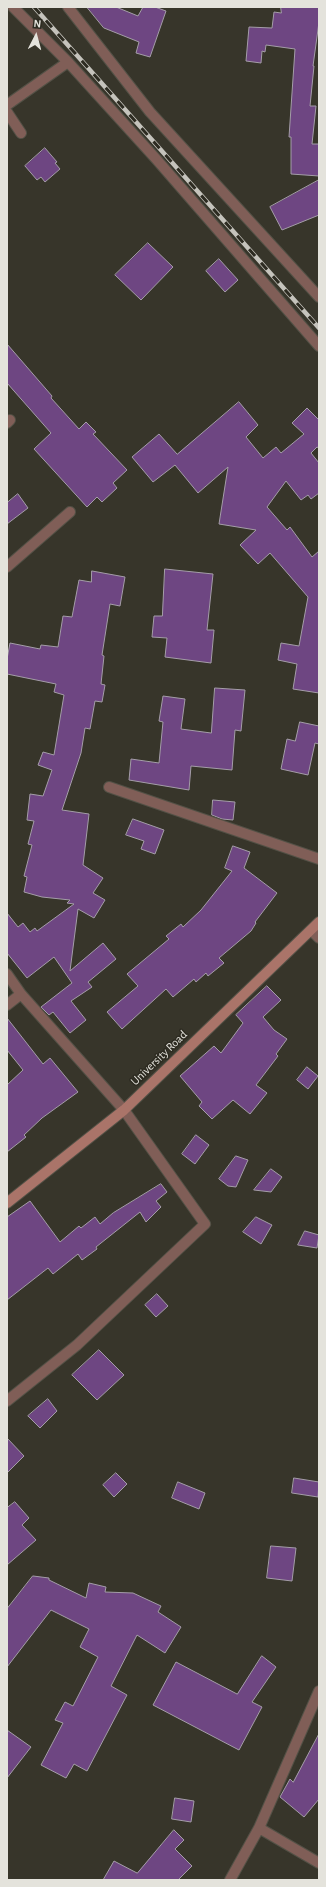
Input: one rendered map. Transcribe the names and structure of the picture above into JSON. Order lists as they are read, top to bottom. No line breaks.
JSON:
{"streets":{"street":["University Road"]},"north":"top"}
